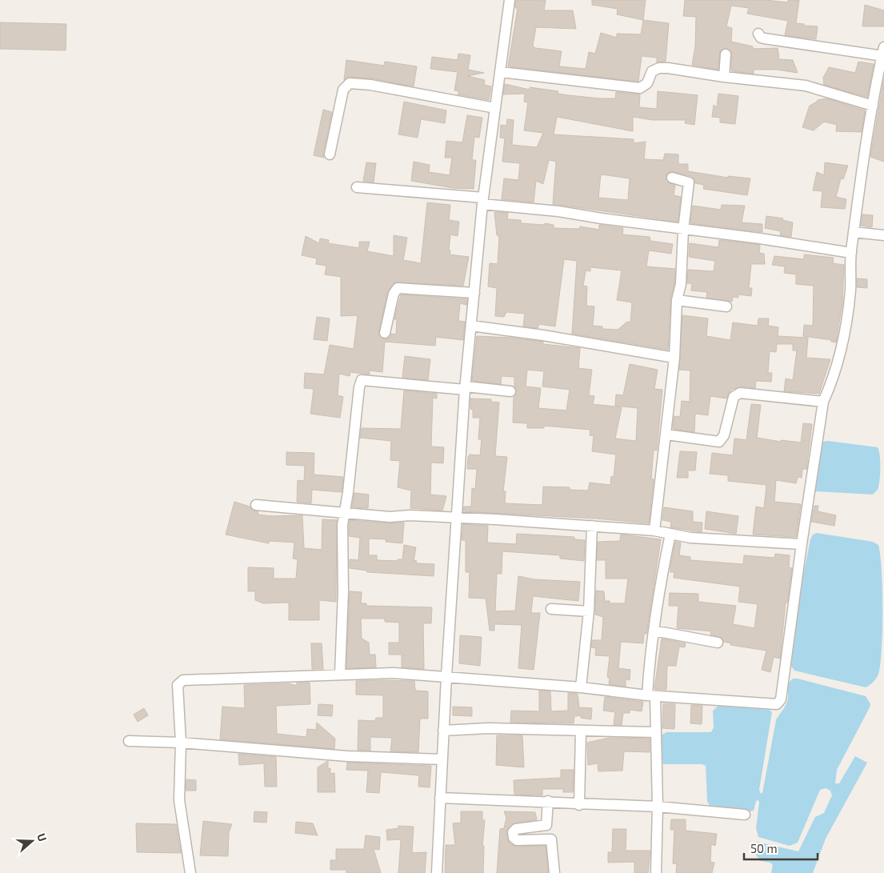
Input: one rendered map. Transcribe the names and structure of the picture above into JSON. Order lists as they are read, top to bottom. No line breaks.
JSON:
{"scale_bar":"50 m","north":"right"}
